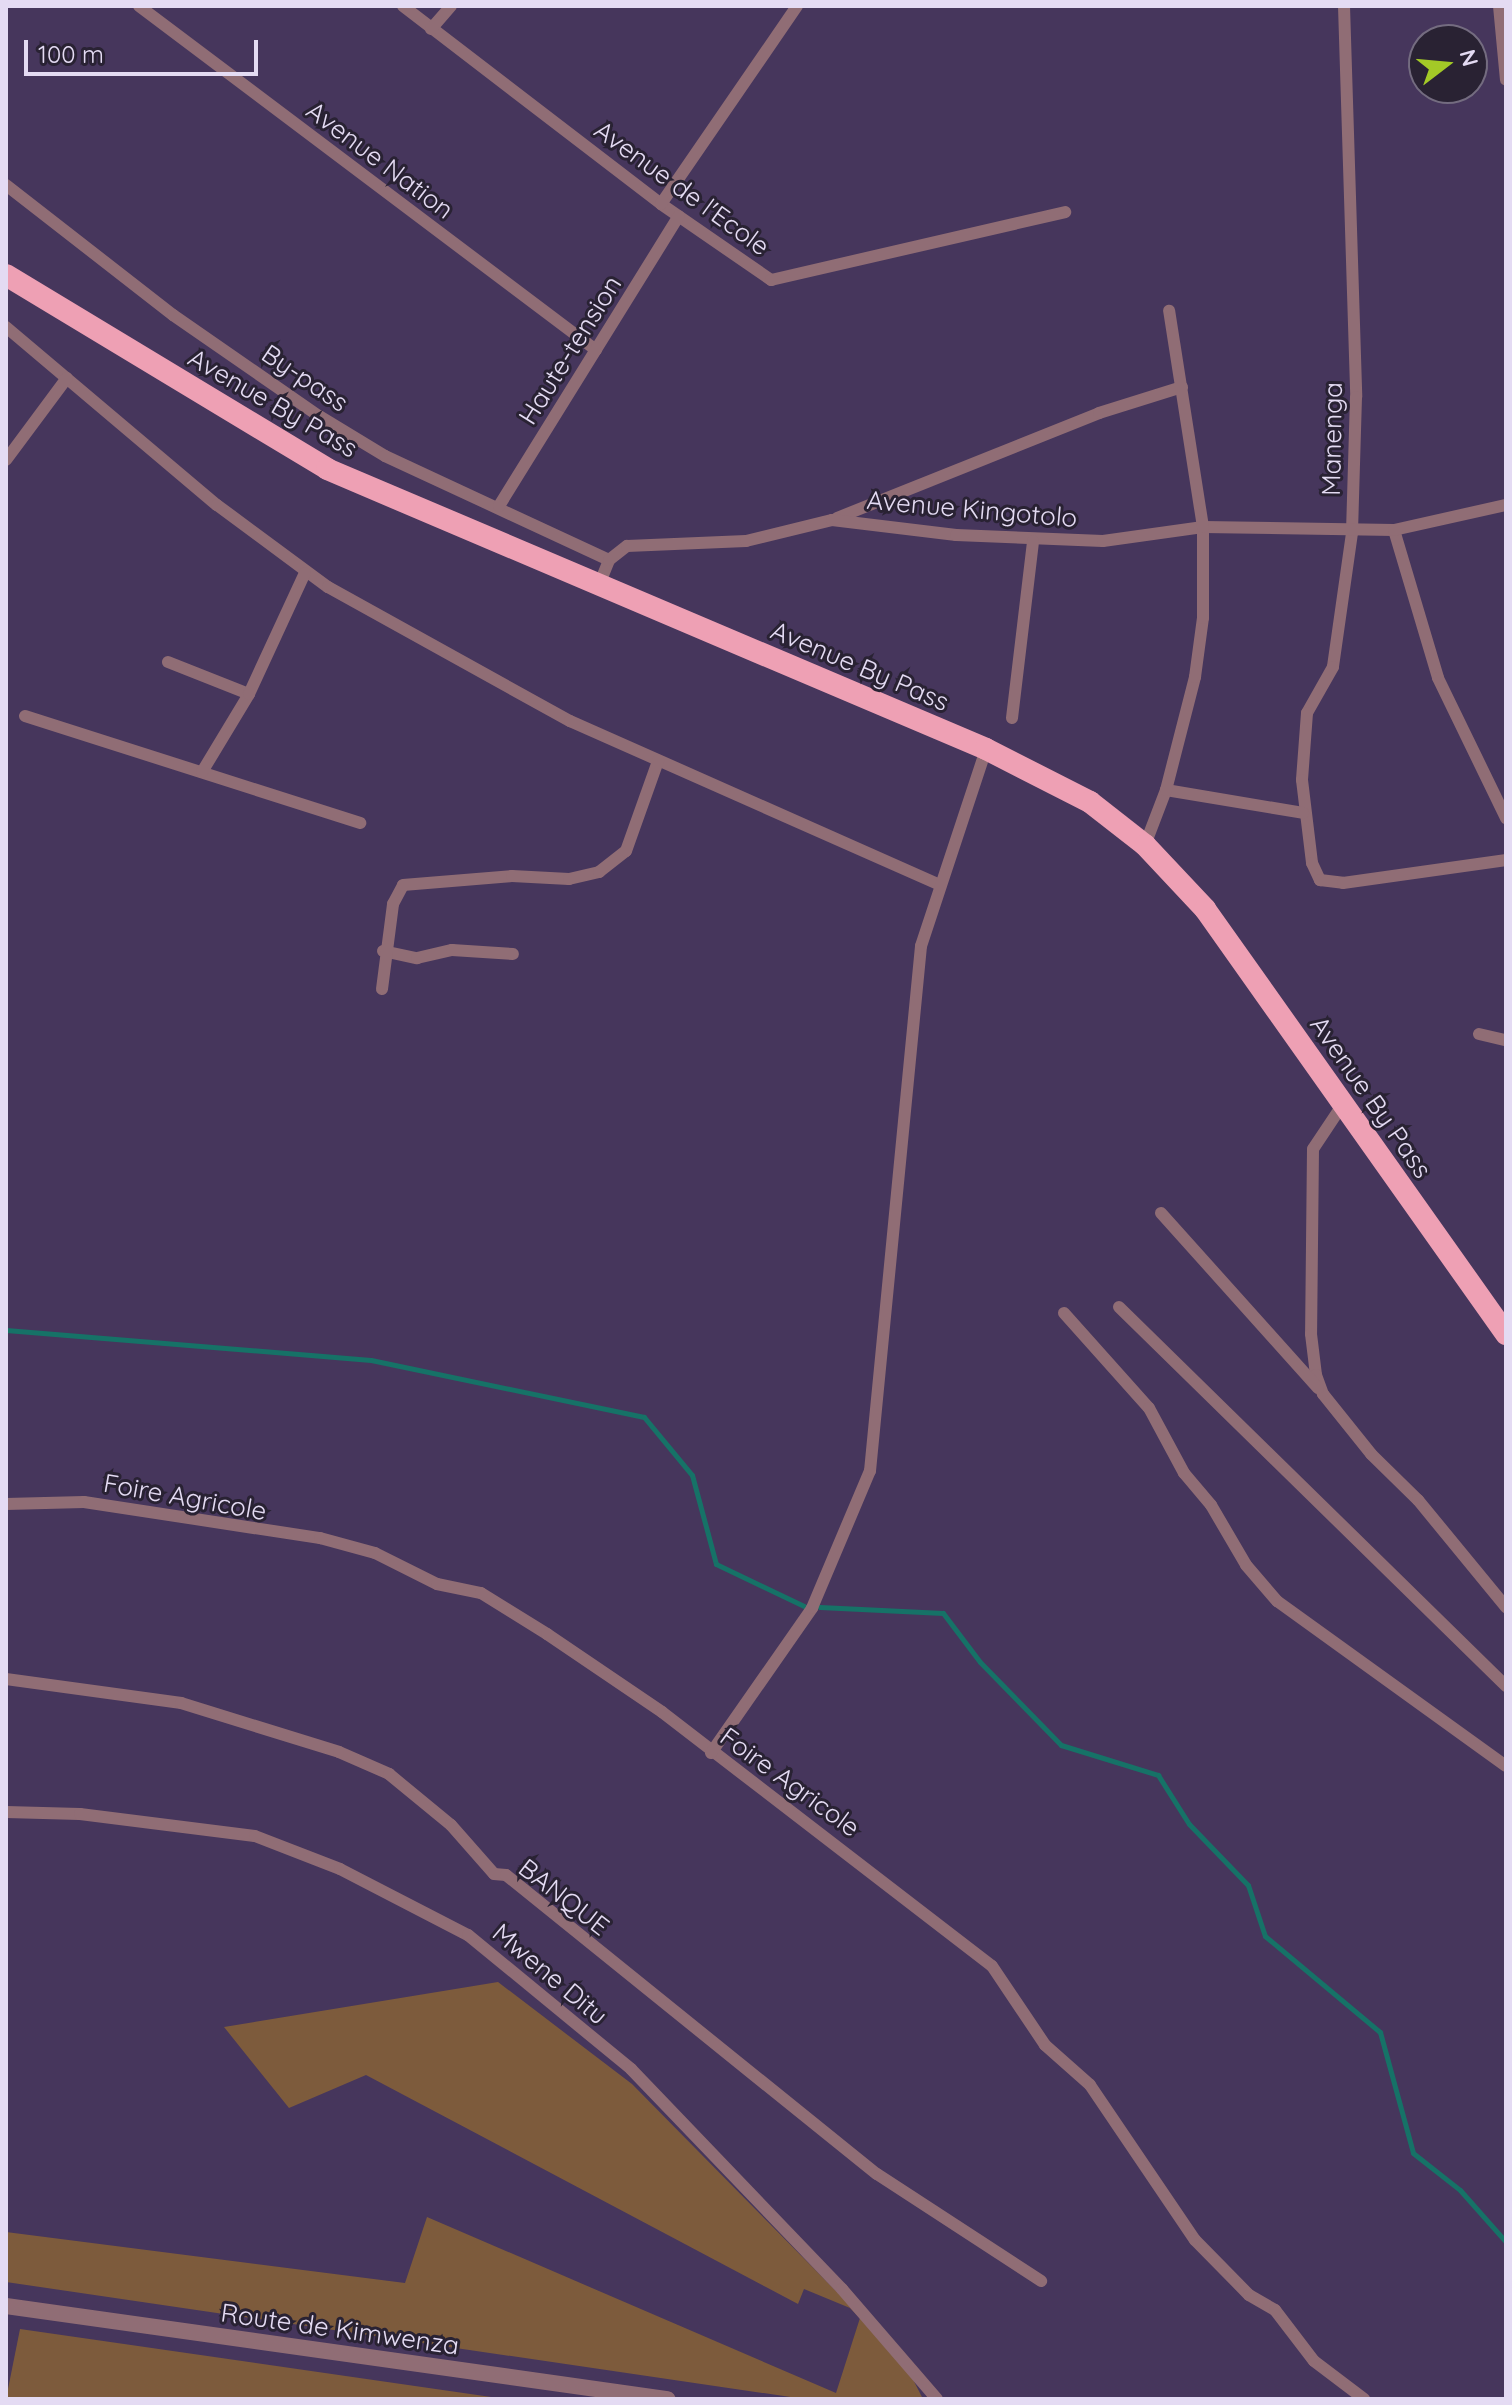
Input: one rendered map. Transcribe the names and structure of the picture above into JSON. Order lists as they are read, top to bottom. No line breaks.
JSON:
{"streets":{"highway":["Avenue By Pass"],"street":["Avenue Nation","Avenue de l'Ecole","Haute-tension","By-pass","Manenga","Avenue Kingotolo","Foire Agricole","BANQUE","Mwene Ditu","Route de Kimwenza"]},"crossings":[["Avenue Nation","Haute-tension"],["Avenue de l'Ecole","Haute-tension"],["Haute-tension","By-pass"],["By-pass","Avenue Kingotolo"],["Manenga","Avenue Kingotolo"]],"scale_bar":"100 m","north":"right"}
